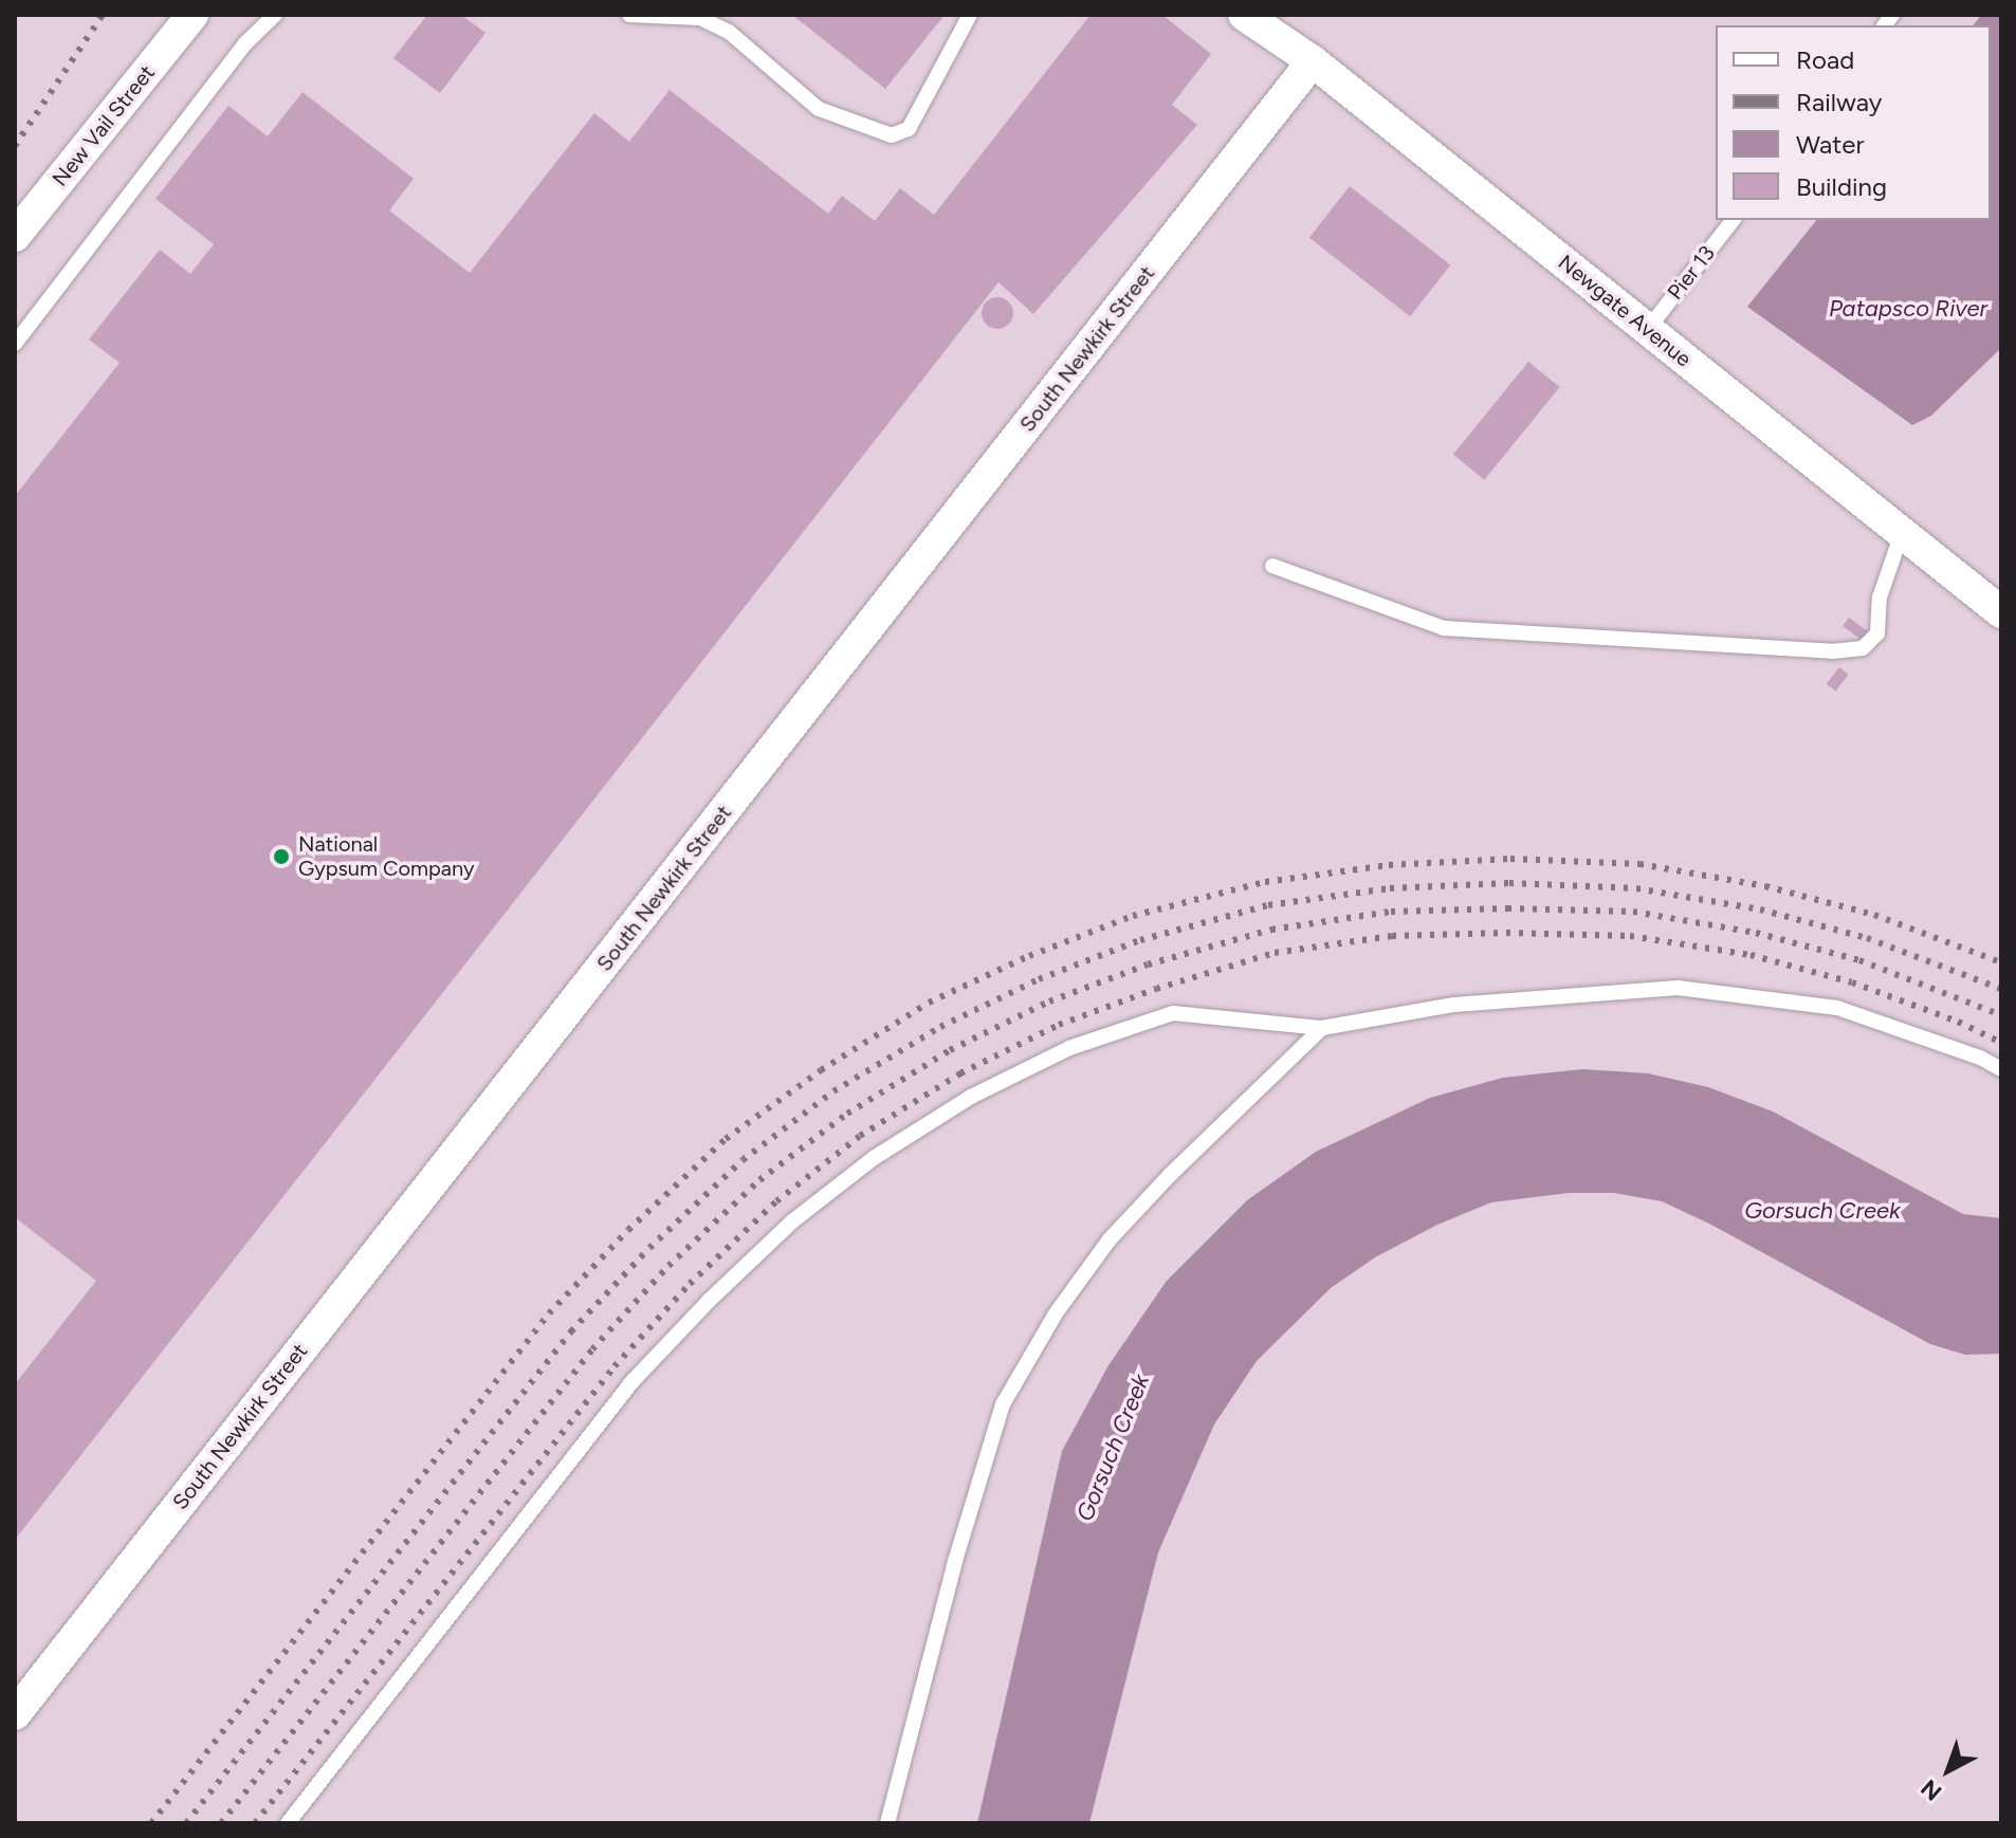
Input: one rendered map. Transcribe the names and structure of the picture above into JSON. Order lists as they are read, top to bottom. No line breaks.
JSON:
{"streets":{"street":["New Vail Street","Newgate Avenue","South Newkirk Street"],"lane":["Pier 13"]},"crossings":[["Pier 13","Newgate Avenue"],["Newgate Avenue","South Newkirk Street"]],"water":["Patapsco River","Gorsuch Creek"],"places":["National Gypsum Company"],"legend":["Road","Railway","Water","Building"],"north":"bottom left"}
